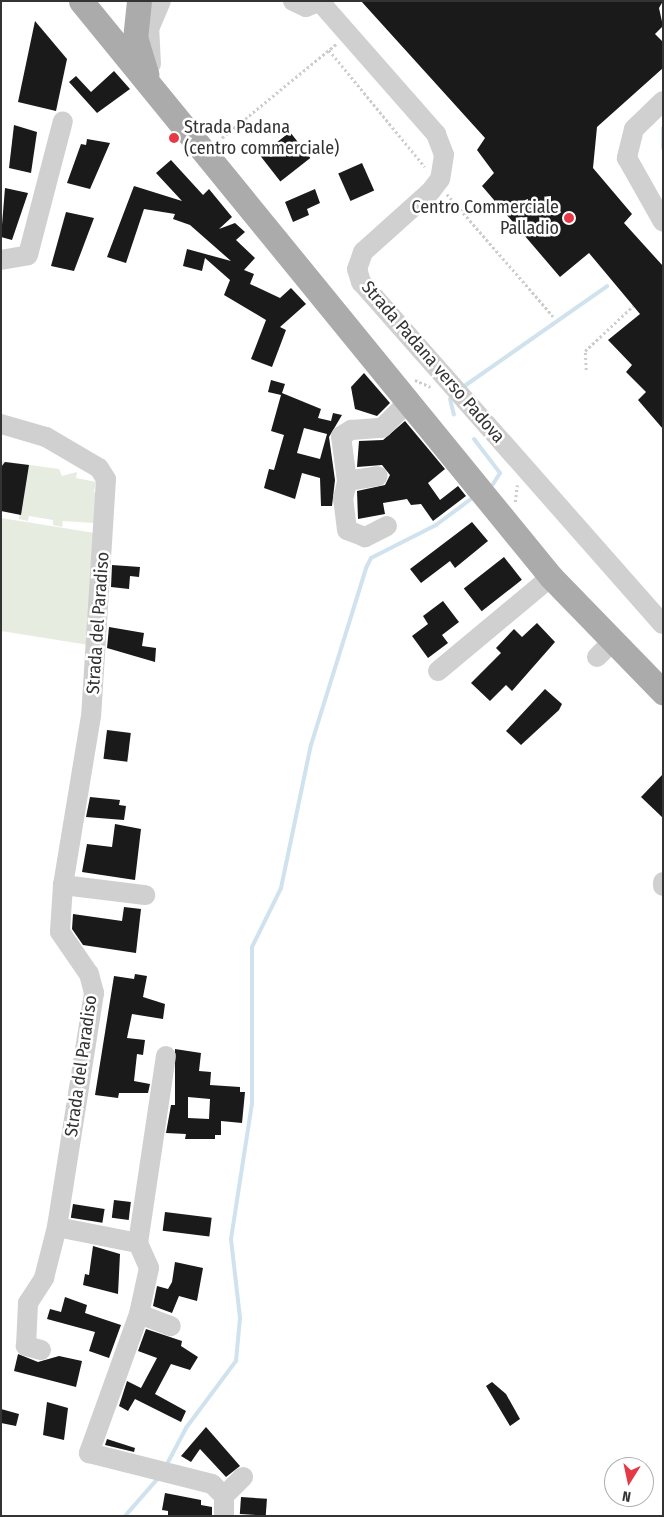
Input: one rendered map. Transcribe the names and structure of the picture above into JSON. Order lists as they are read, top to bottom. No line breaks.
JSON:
{"streets":{"street":["Strada Padana verso Padova","Strada del Paradiso"]},"places":["Strada Padana (centro commerciale)","Centro Commerciale Palladio"],"north":"bottom"}
